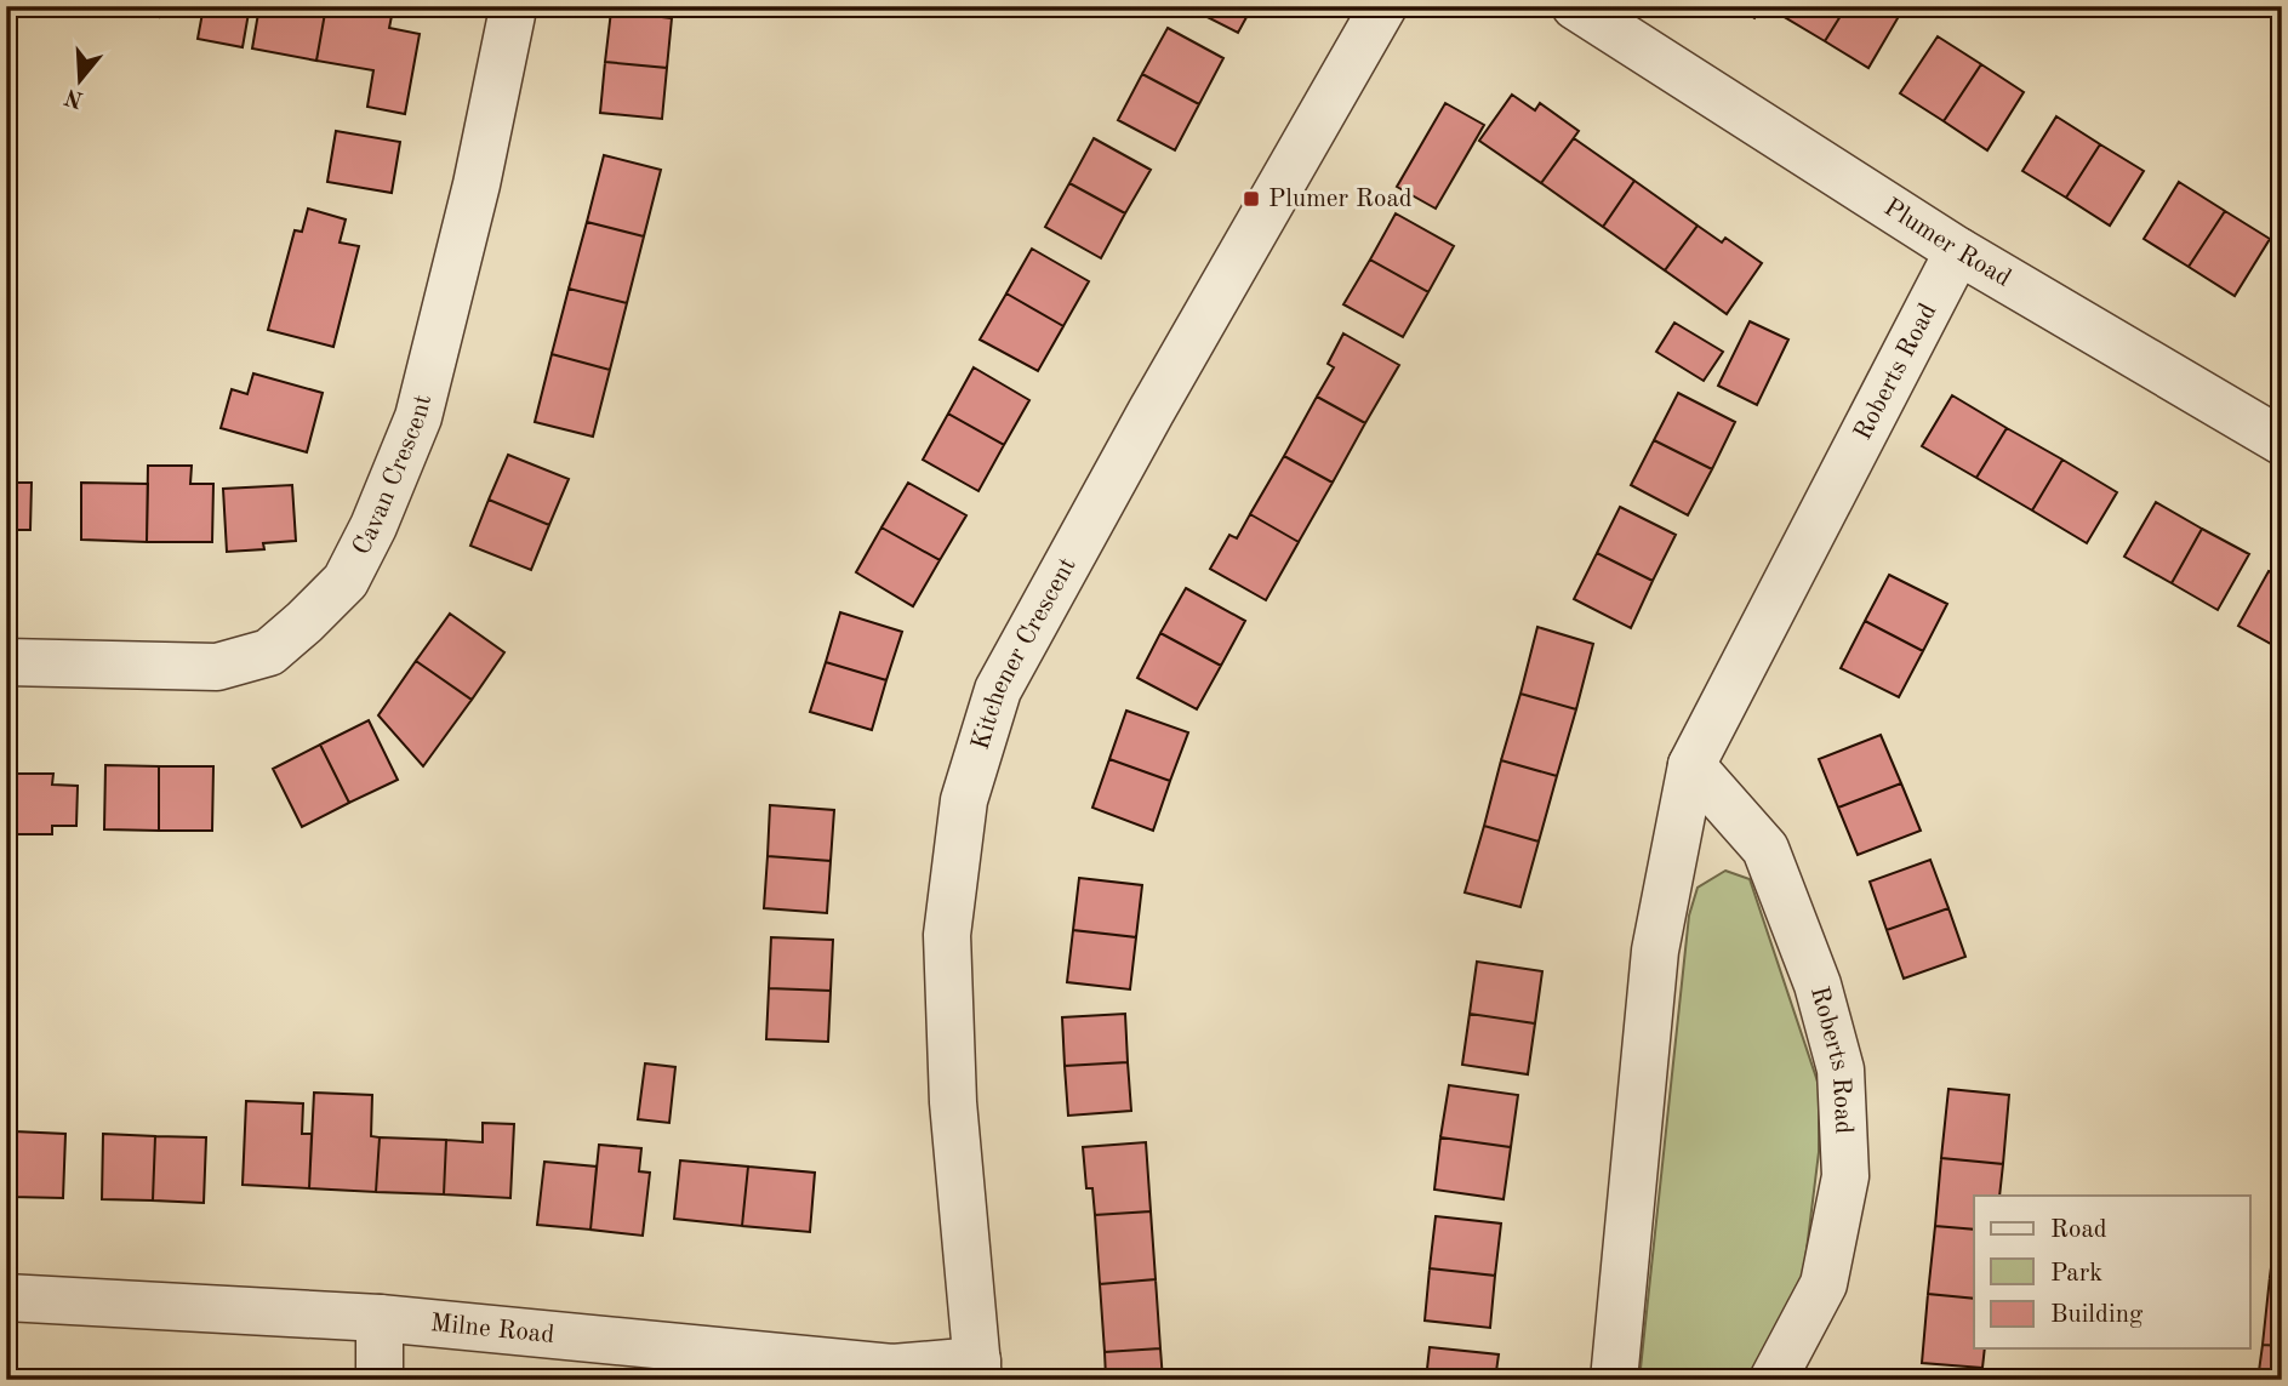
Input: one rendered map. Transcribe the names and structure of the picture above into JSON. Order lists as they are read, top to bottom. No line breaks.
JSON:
{"streets":{"street":["Plumer Road","Roberts Road","Cavan Crescent","Kitchener Crescent","Milne Road"]},"crossings":[["Plumer Road","Roberts Road"],["Kitchener Crescent","Milne Road"]],"places":{"transit":["Plumer Road"]},"legend":["Road","Park","Building"],"north":"bottom"}
